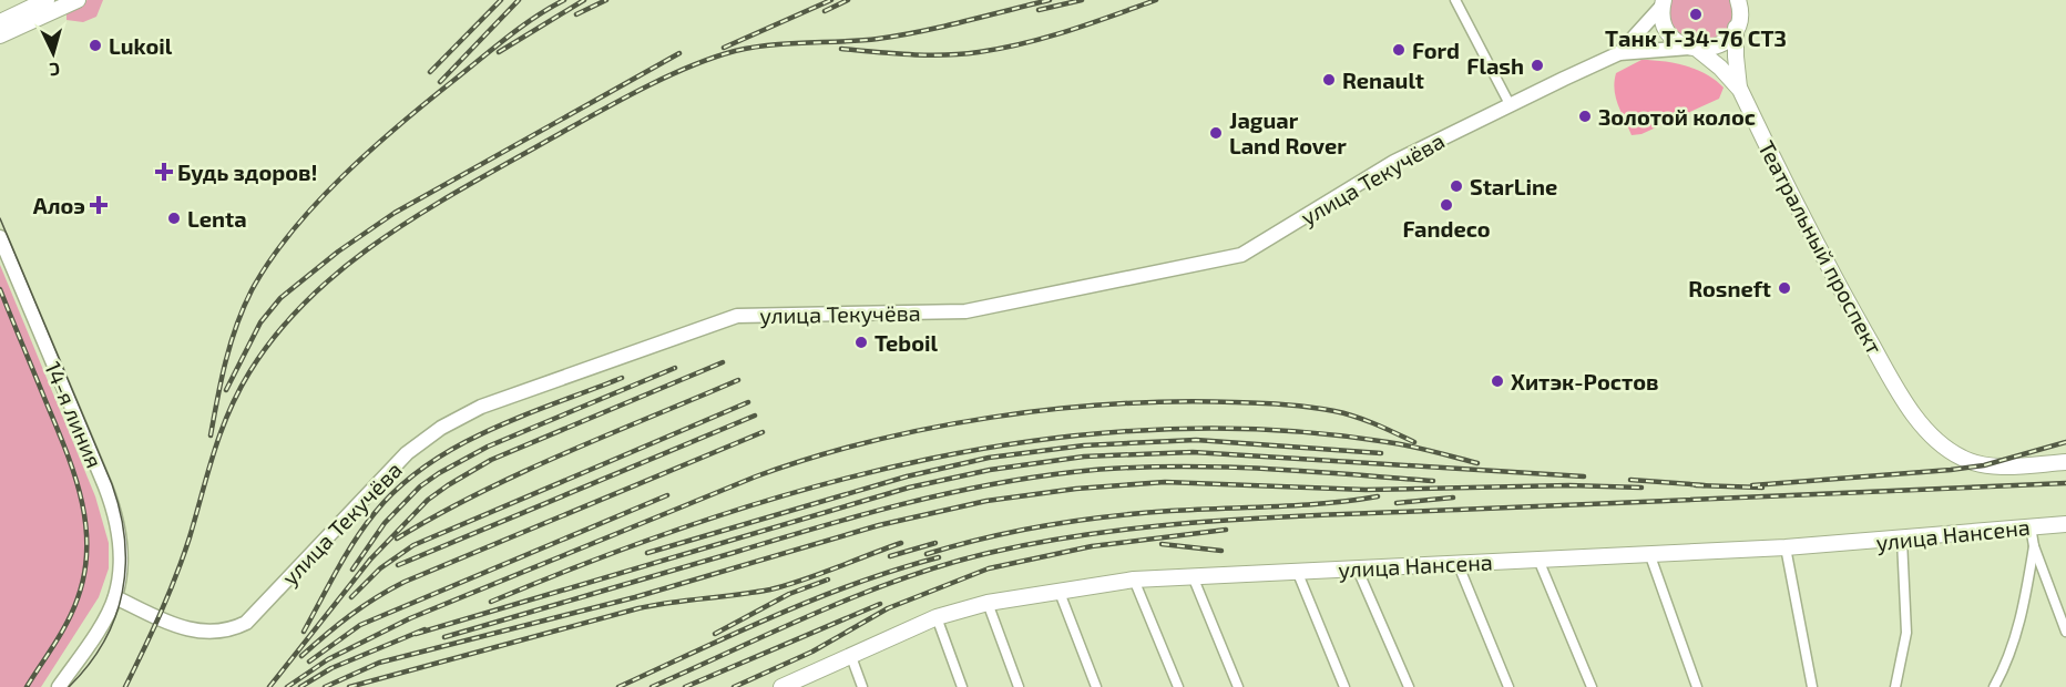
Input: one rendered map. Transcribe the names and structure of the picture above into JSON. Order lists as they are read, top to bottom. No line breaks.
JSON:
{"streets":{"main road":["улица Текучёва","Театральный проспект","14-я линия","улица Нансена"]},"crossings":[["улица Текучёва","Театральный проспект"],["улица Текучёва","14-я линия"]],"places":{"other":["Танк Т-34-76 СТЗ","Lukoil","Ford","Flash","Renault","Золотой колос","Jaguar Land Rover","StarLine","Fandeco","Lenta","Rosneft","Teboil","Хитэк-Ростов"],"health":["Будь здоров!","Алоэ"]},"north":"bottom"}
